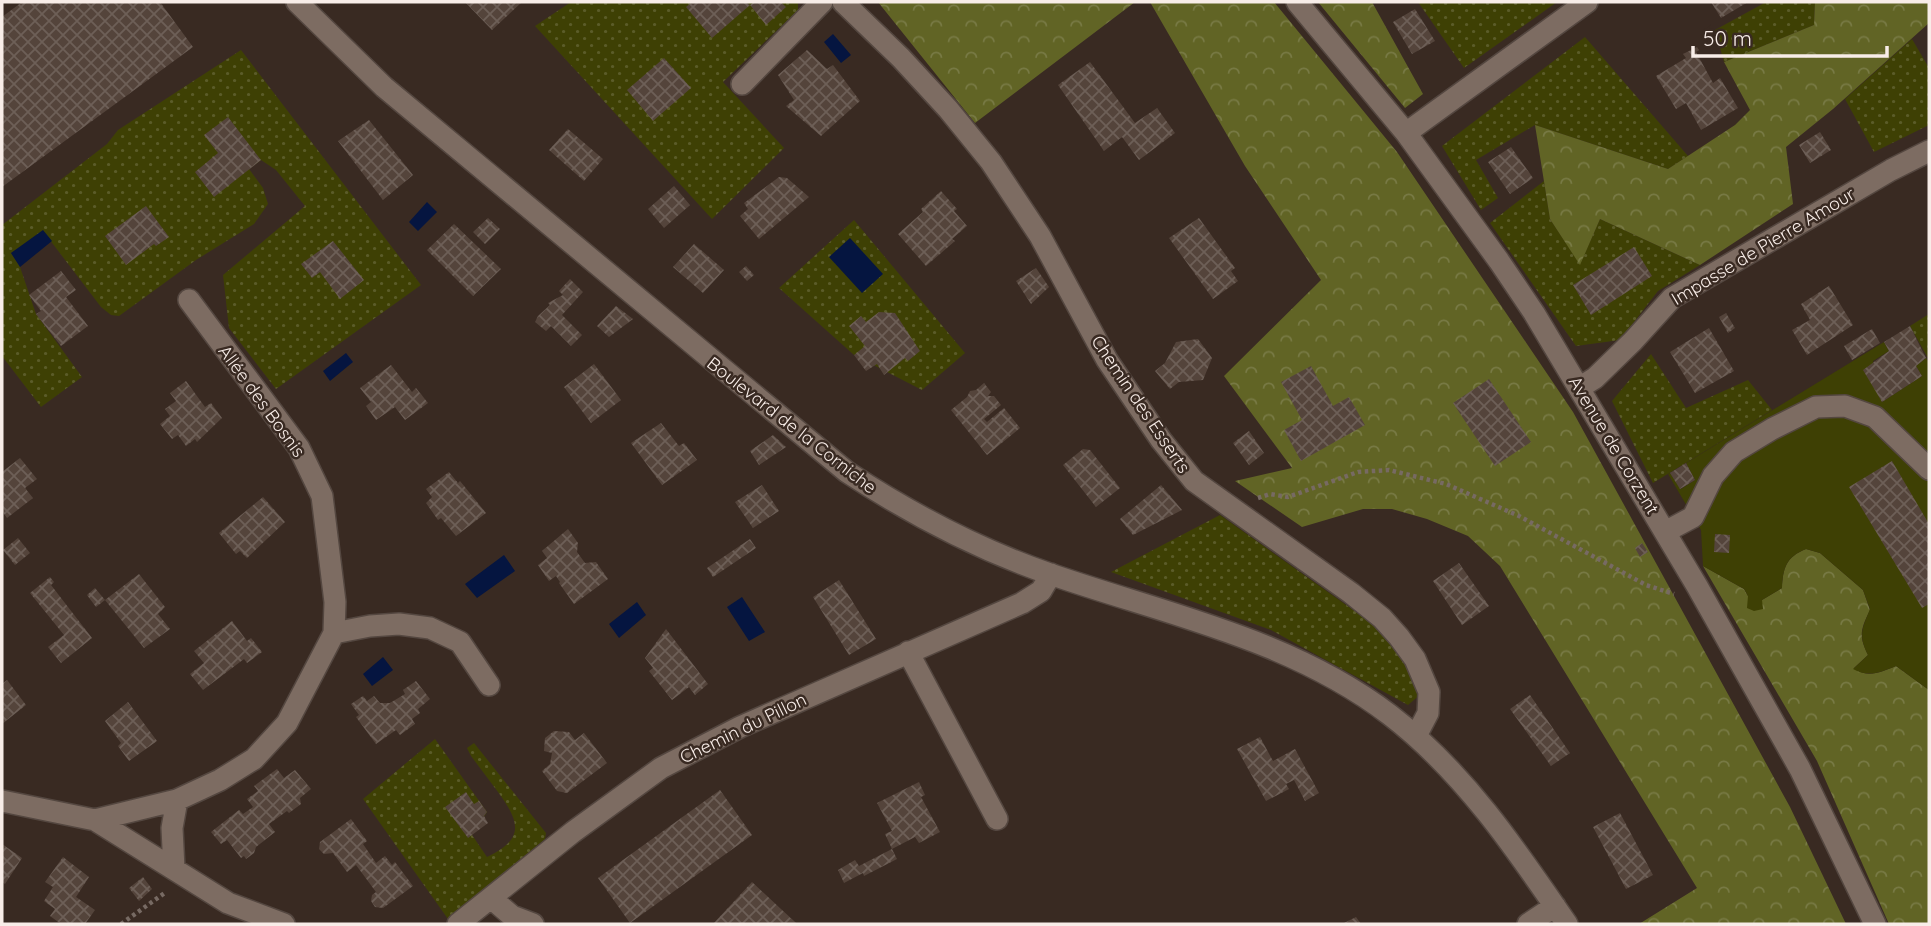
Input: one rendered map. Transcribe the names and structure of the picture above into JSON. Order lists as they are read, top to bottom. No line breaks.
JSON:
{"streets":{"street":["Impasse de Pierre Amour","Allée des Bosnis","Chemin des Esserts","Boulevard de la Corniche","Avenue de Corzent","Chemin du Pillon"]},"crossings":[["Impasse de Pierre Amour","Avenue de Corzent"],["Chemin des Esserts","Boulevard de la Corniche"],["Boulevard de la Corniche","Chemin du Pillon"]],"scale_bar":"50 m"}
